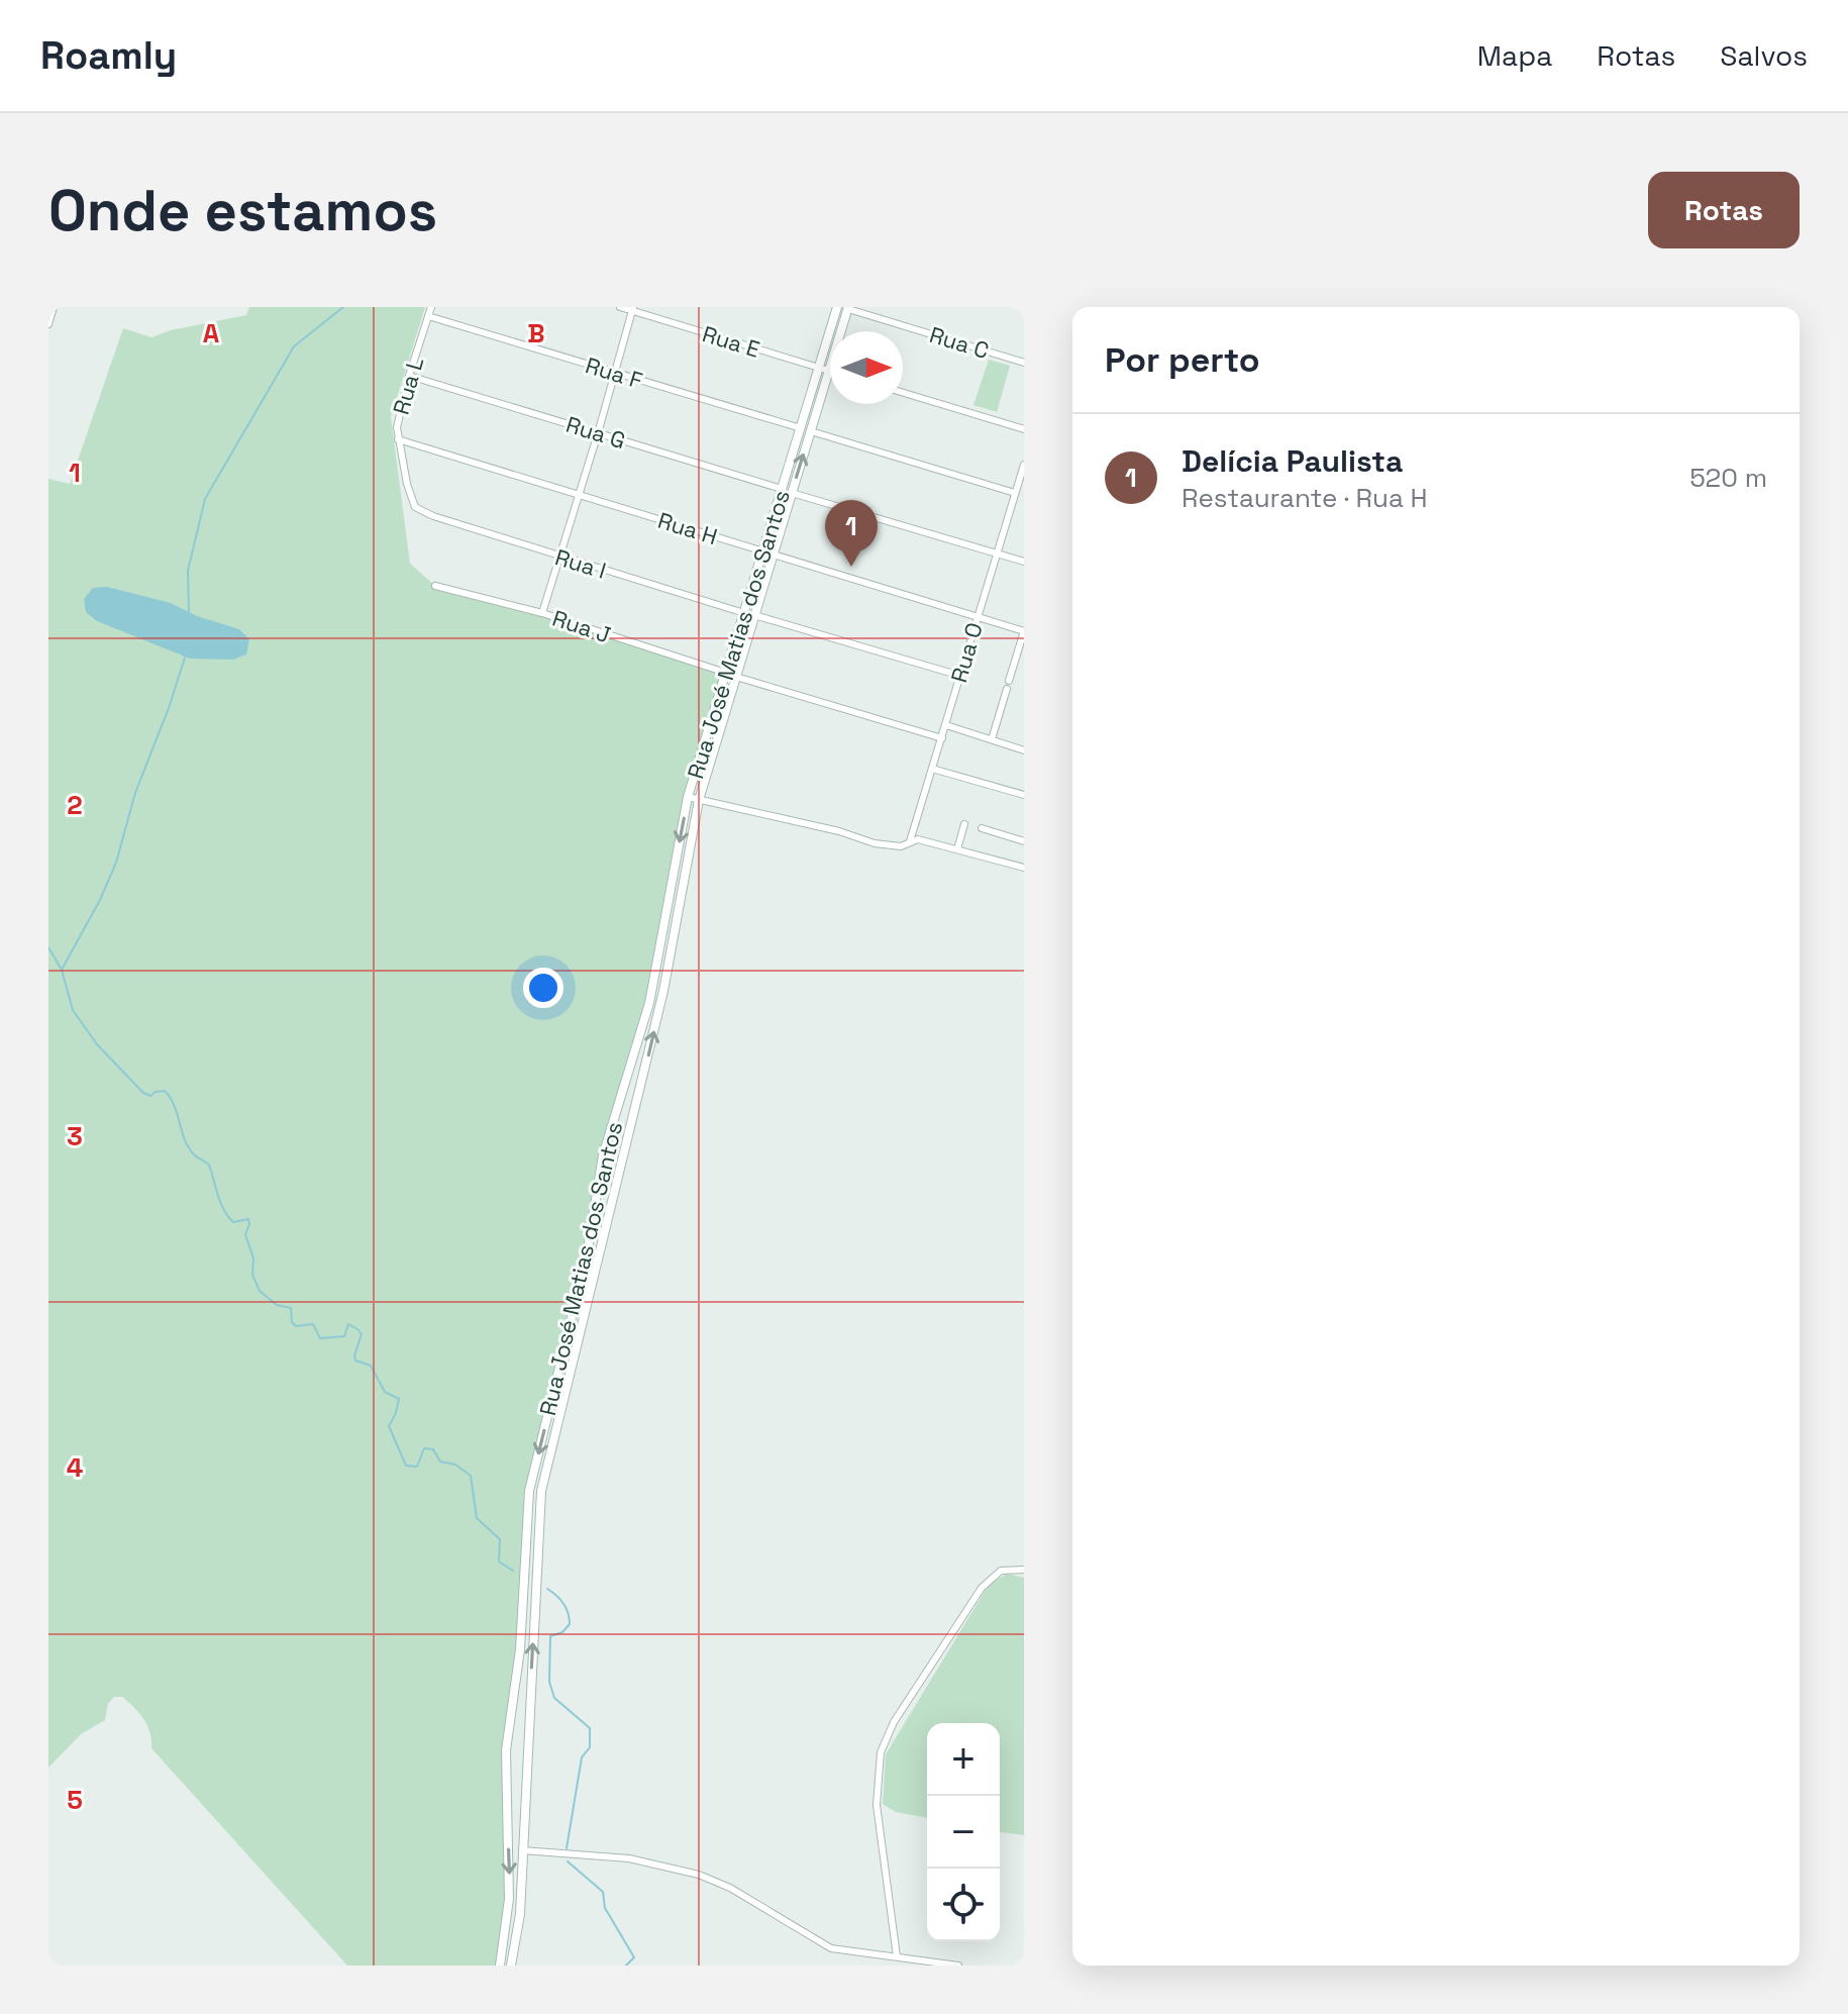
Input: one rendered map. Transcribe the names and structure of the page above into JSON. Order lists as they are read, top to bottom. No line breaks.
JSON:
{"streets":{"main road":["Rua José Matias dos Santos"],"street":["Rua E","Rua C","Rua F","Rua L","Rua G","Rua H","Rua I","Rua J","Rua O"]},"crossings":[["Rua E","Rua José Matias dos Santos"],["Rua C","Rua José Matias dos Santos"],["Rua F","Rua L"],["Rua F","Rua José Matias dos Santos"],["Rua L","Rua G"],["Rua L","Rua H"],["Rua L","Rua I"],["Rua G","Rua José Matias dos Santos"],["Rua H","Rua José Matias dos Santos"],["Rua H","Rua O"],["Rua I","Rua José Matias dos Santos"],["Rua J","Rua José Matias dos Santos"]],"north":"right","page":{"header":"Roamly","nav":["Mapa","Rotas","Salvos"],"buttons":"Rotas","title":"Onde estamos","heading":"Por perto","list":[{"mark":"1","name":"Delícia Paulista","note":"Restaurante · Rua H","value":"520 m"}],"pins":"1","map_buttons":["+","−"]},"grid":{"columns":["A","B"],"rows":["1","2","3","4","5"]}}
